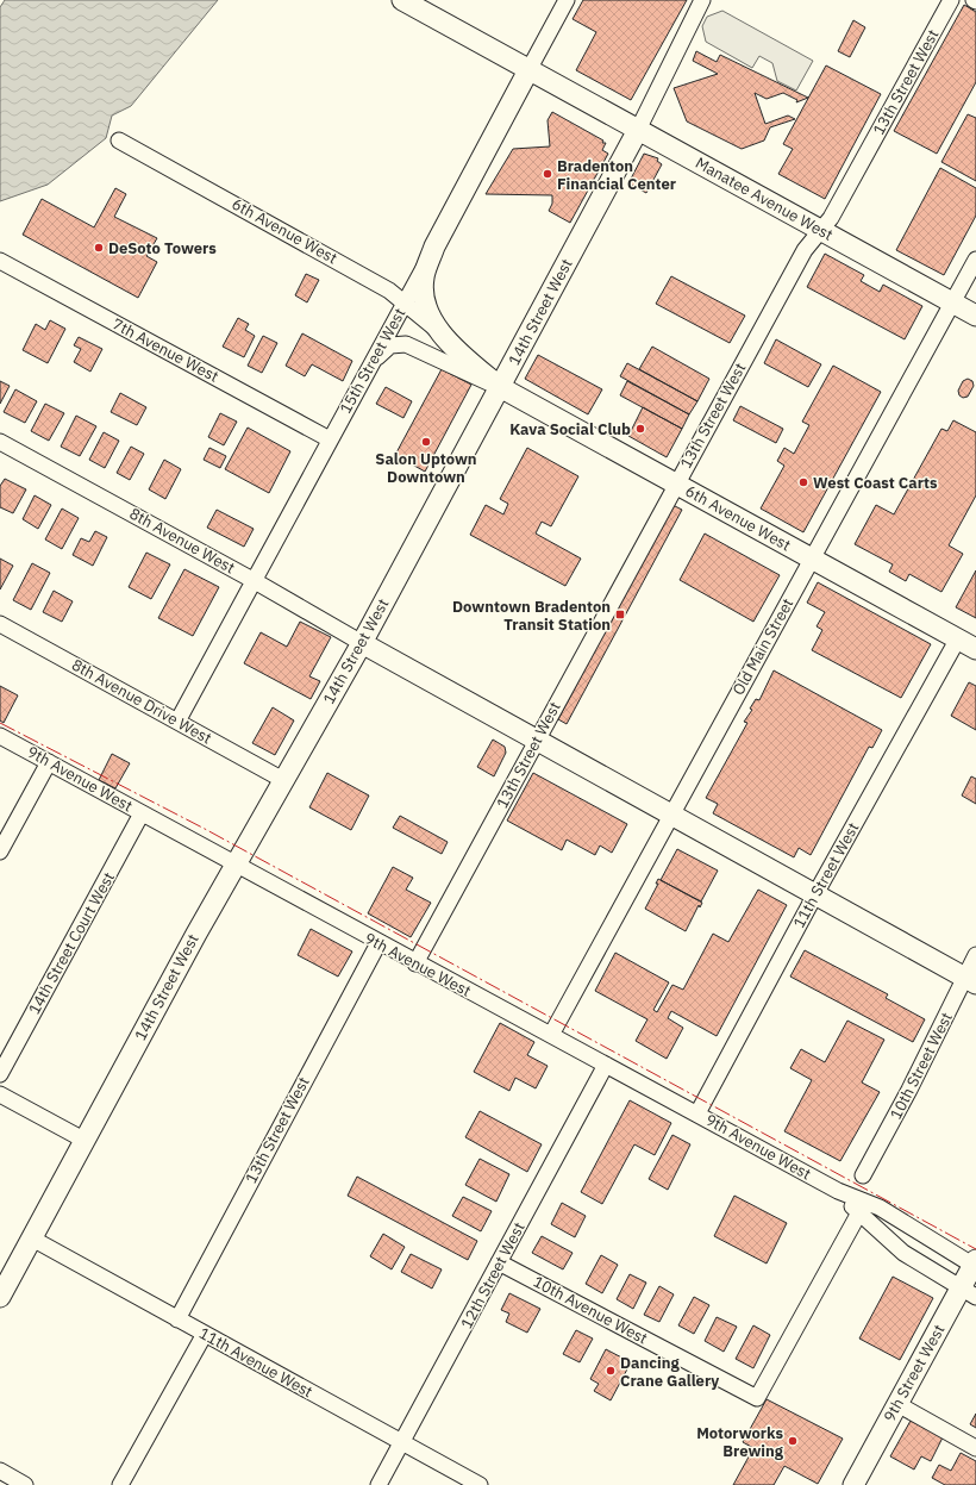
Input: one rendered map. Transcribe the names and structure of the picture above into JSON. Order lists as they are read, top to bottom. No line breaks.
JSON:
{"streets":{"main road":["Manatee Avenue West","6th Avenue West","14th Street West","15th Street West","9th Street West"],"street":["13th Street West","7th Avenue West","8th Avenue West","Old Main Street","8th Avenue Drive West","9th Avenue West","11th Street West","14th Street Court West","10th Street West","12th Street West","10th Avenue West","11th Avenue West"]},"crossings":[["13th Street West","Manatee Avenue West"],["13th Street West","6th Avenue West"],["13th Street West","9th Avenue West"],["13th Street West","11th Avenue West"],["Manatee Avenue West","14th Street West"],["Manatee Avenue West","15th Street West"],["Manatee Avenue West","Old Main Street"],["6th Avenue West","14th Street West"],["6th Avenue West","15th Street West"],["6th Avenue West","Old Main Street"],["6th Avenue West","11th Street West"],["14th Street West","8th Avenue West"],["14th Street West","8th Avenue Drive West"],["14th Street West","9th Avenue West"],["14th Street West","11th Avenue West"],["7th Avenue West","15th Street West"],["15th Street West","8th Avenue West"],["15th Street West","8th Avenue Drive West"],["Old Main Street","9th Avenue West"],["9th Avenue West","11th Street West"],["9th Avenue West","14th Street Court West"],["9th Avenue West","12th Street West"],["12th Street West","10th Avenue West"],["12th Street West","11th Avenue West"]],"places":{"other":["Bradenton Financial Center","DeSoto Towers","Kava Social Club","Salon Uptown Downtown","West Coast Carts","Dancing Crane Gallery","Motorworks Brewing"],"transit":["Downtown Bradenton Transit Station"]}}
